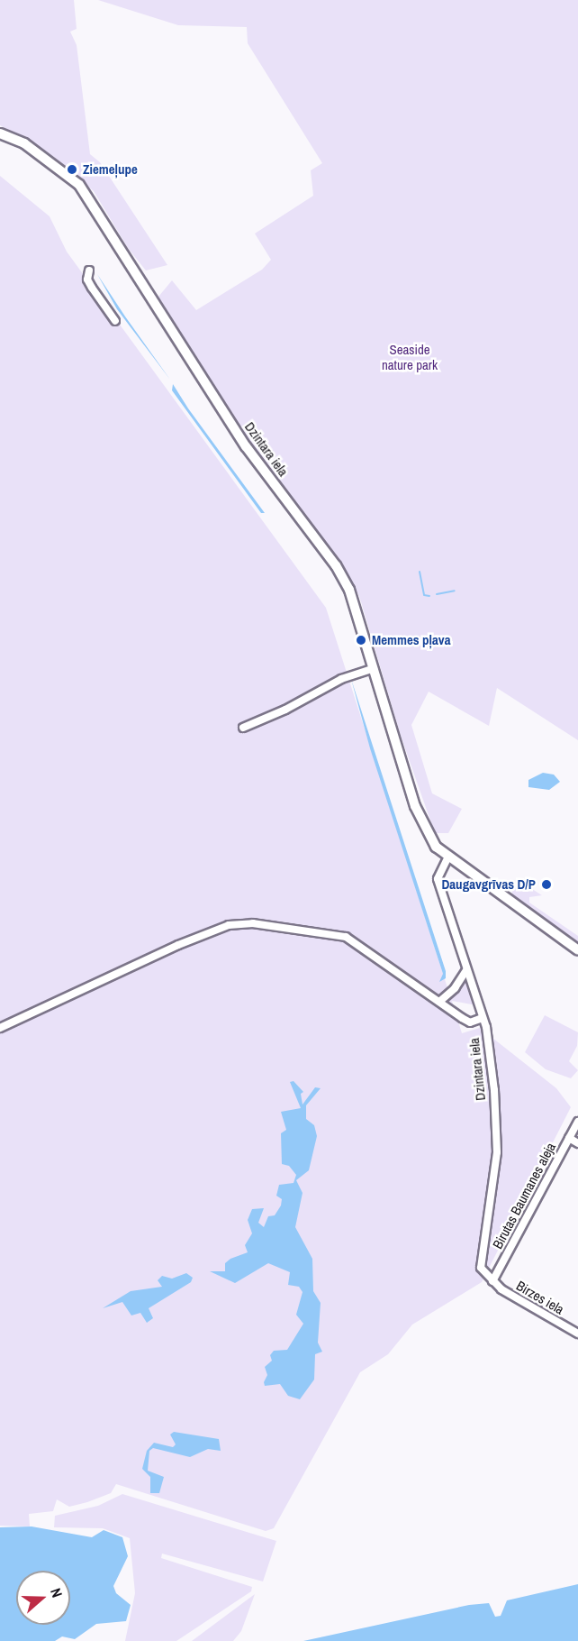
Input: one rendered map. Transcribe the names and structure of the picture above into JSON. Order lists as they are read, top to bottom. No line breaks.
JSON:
{"streets":{"street":["Dzintara iela","Birutas Baumanes aleja","Birzes iela"]},"crossings":[["Dzintara iela","Birutas Baumanes aleja"],["Dzintara iela","Birzes iela"],["Birutas Baumanes aleja","Birzes iela"]],"parks":["Seaside nature park"],"places":["Ziemeļupe","Memmes pļava","Daugavgrīvas D/P"],"north":"right"}
